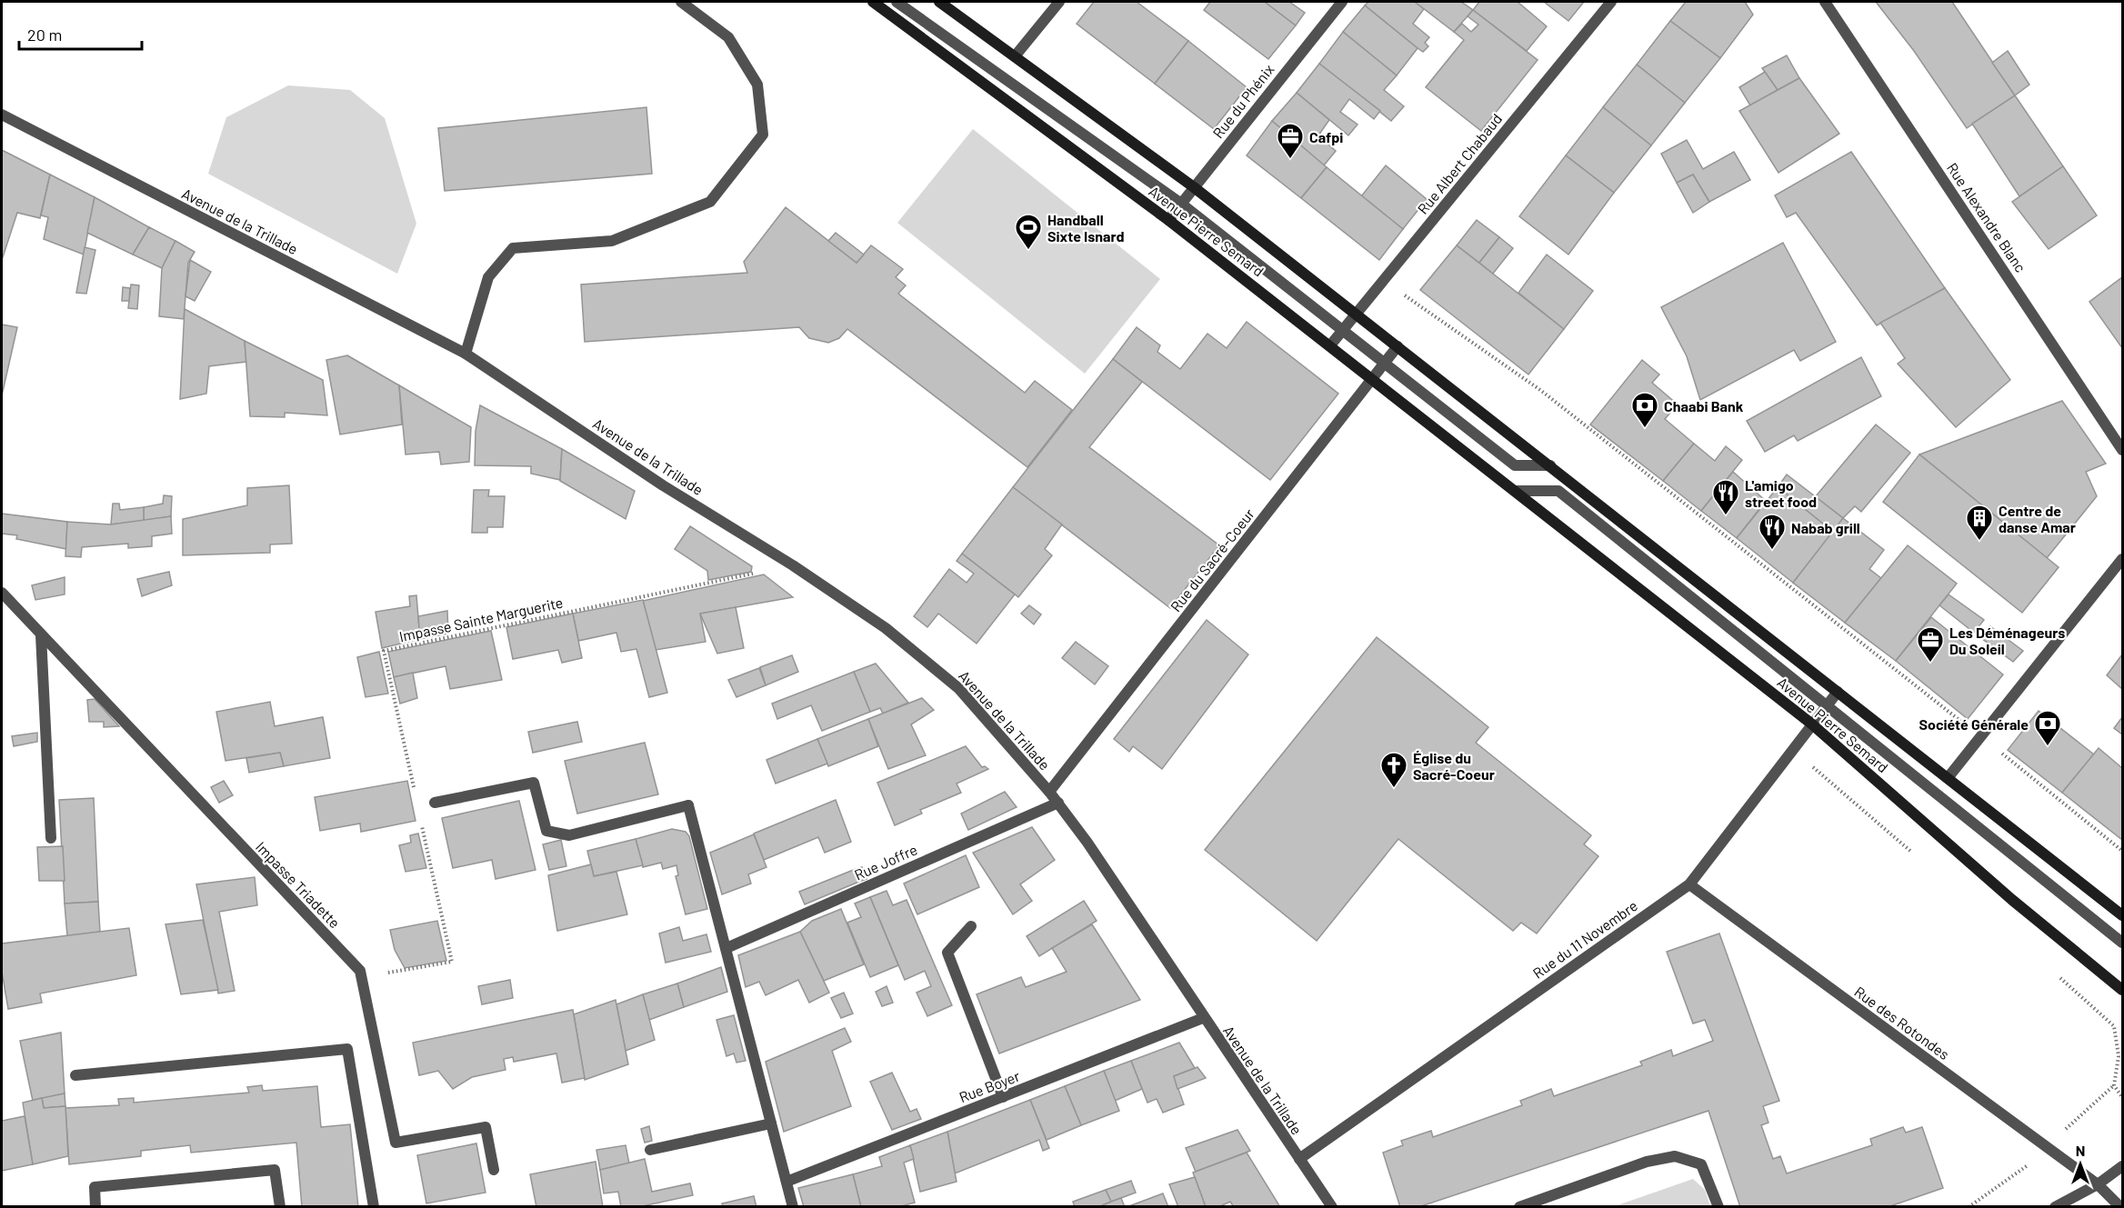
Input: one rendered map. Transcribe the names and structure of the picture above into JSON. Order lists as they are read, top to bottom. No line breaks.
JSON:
{"streets":{"main road":["Avenue Pierre Semard"],"street":["Rue du Phénix","Rue Albert Chabaud","Rue Alexandre Blanc","Avenue de la Trillade","Rue du Sacré-Coeur","Rue Joffre","Impasse Triadette","Rue du 11 Novembre","Rue des Rotondes","Rue Boyer"],"path":["Impasse Sainte Marguerite"]},"crossings":[["Rue du Phénix","Avenue Pierre Semard"],["Rue Albert Chabaud","Avenue Pierre Semard"],["Avenue de la Trillade","Rue du Sacré-Coeur"],["Avenue de la Trillade","Impasse Sainte Marguerite"],["Avenue de la Trillade","Rue Joffre"],["Avenue de la Trillade","Rue du 11 Novembre"],["Avenue de la Trillade","Rue Boyer"],["Avenue Pierre Semard","Rue du Sacré-Coeur"],["Avenue Pierre Semard","Rue du 11 Novembre"],["Rue du 11 Novembre","Rue des Rotondes"]],"places":{"office":["Cafpi","Les Déménageurs Du Soleil"],"sports":["Handball Sixte Isnard"],"bank":["Chaabi Bank","Société Générale"],"restaurant":["L'amigo street food","Nabab grill"],"building":["Centre de danse Amar"],"church":["Église du Sacré-Coeur"]},"scale_bar":"20 m","north":"top"}
